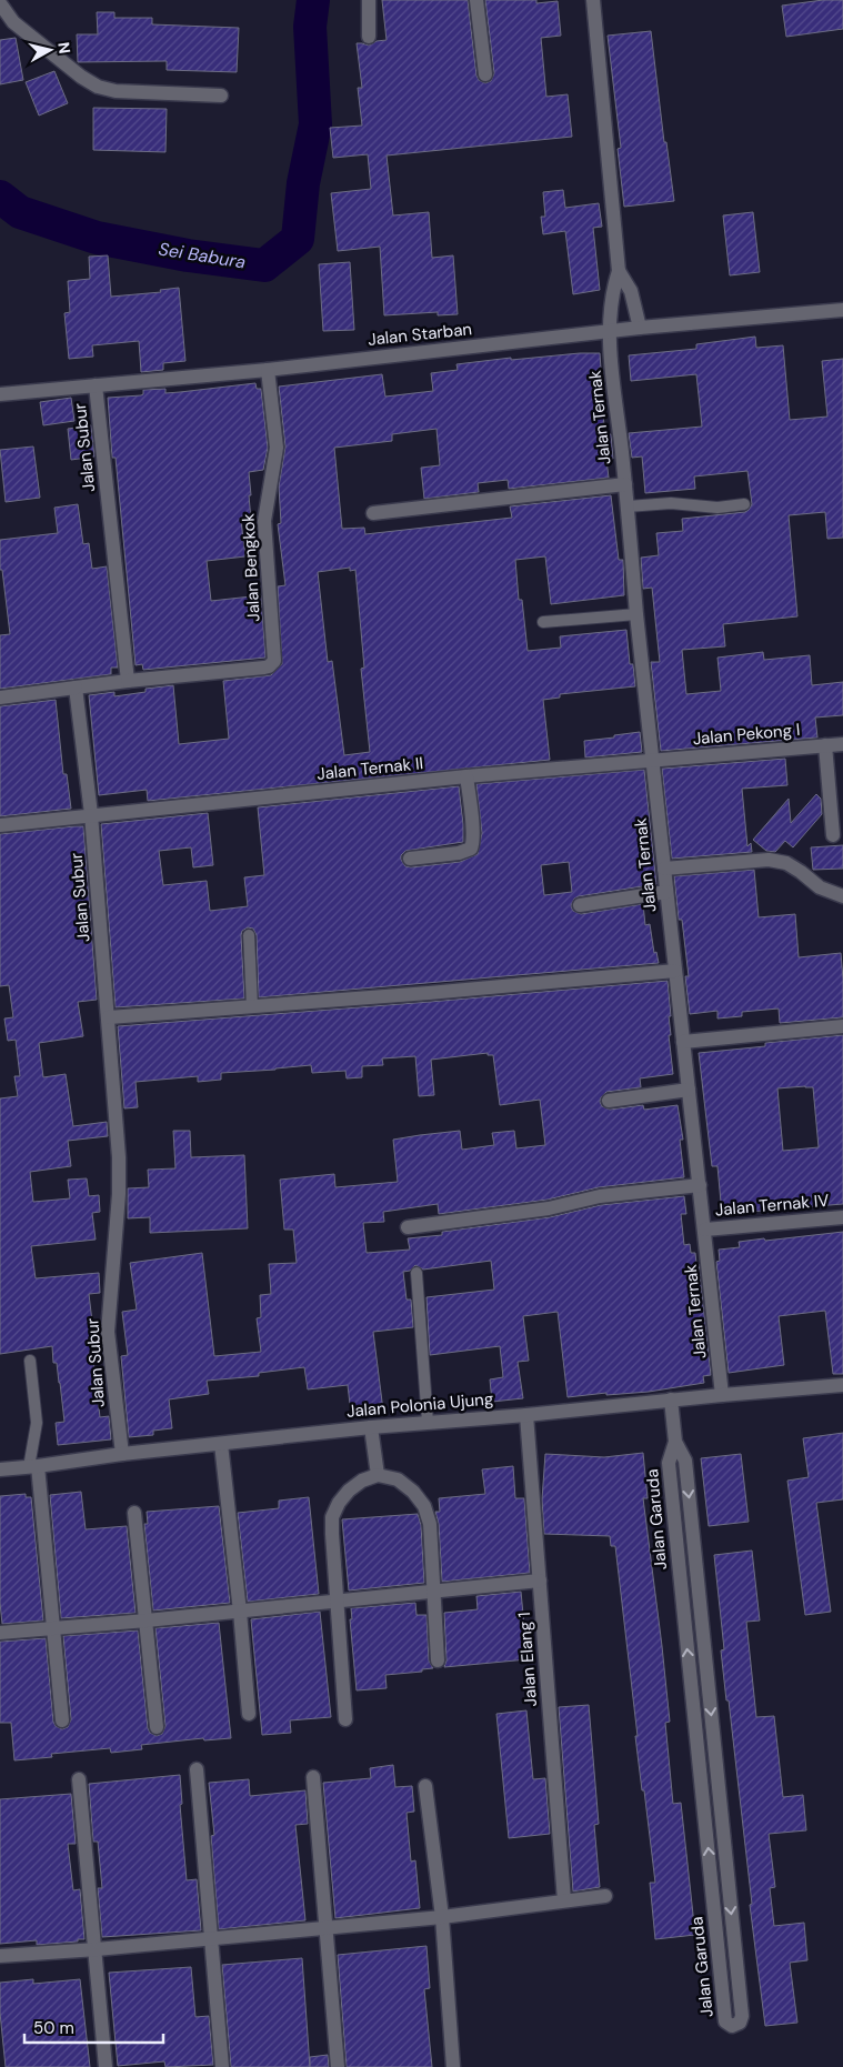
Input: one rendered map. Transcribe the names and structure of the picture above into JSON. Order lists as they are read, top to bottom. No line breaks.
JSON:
{"streets":{"street":["Jalan Starban","Jalan Ternak","Jalan Subur","Jalan Bengkok","Jalan Pekong I","Jalan Ternak II","Jalan Ternak IV","Jalan Polonia Ujung","Jalan Garuda","Jalan Elang 1"]},"crossings":[["Jalan Starban","Jalan Ternak"],["Jalan Starban","Jalan Subur"],["Jalan Starban","Jalan Bengkok"],["Jalan Ternak","Jalan Pekong I"],["Jalan Ternak","Jalan Ternak II"],["Jalan Ternak","Jalan Ternak IV"],["Jalan Ternak","Jalan Polonia Ujung"],["Jalan Subur","Jalan Bengkok"],["Jalan Subur","Jalan Ternak II"],["Jalan Subur","Jalan Polonia Ujung"],["Jalan Pekong I","Jalan Ternak II"],["Jalan Polonia Ujung","Jalan Garuda"],["Jalan Polonia Ujung","Jalan Elang 1"]],"water":["Sei Babura"],"scale_bar":"50 m","north":"right"}
